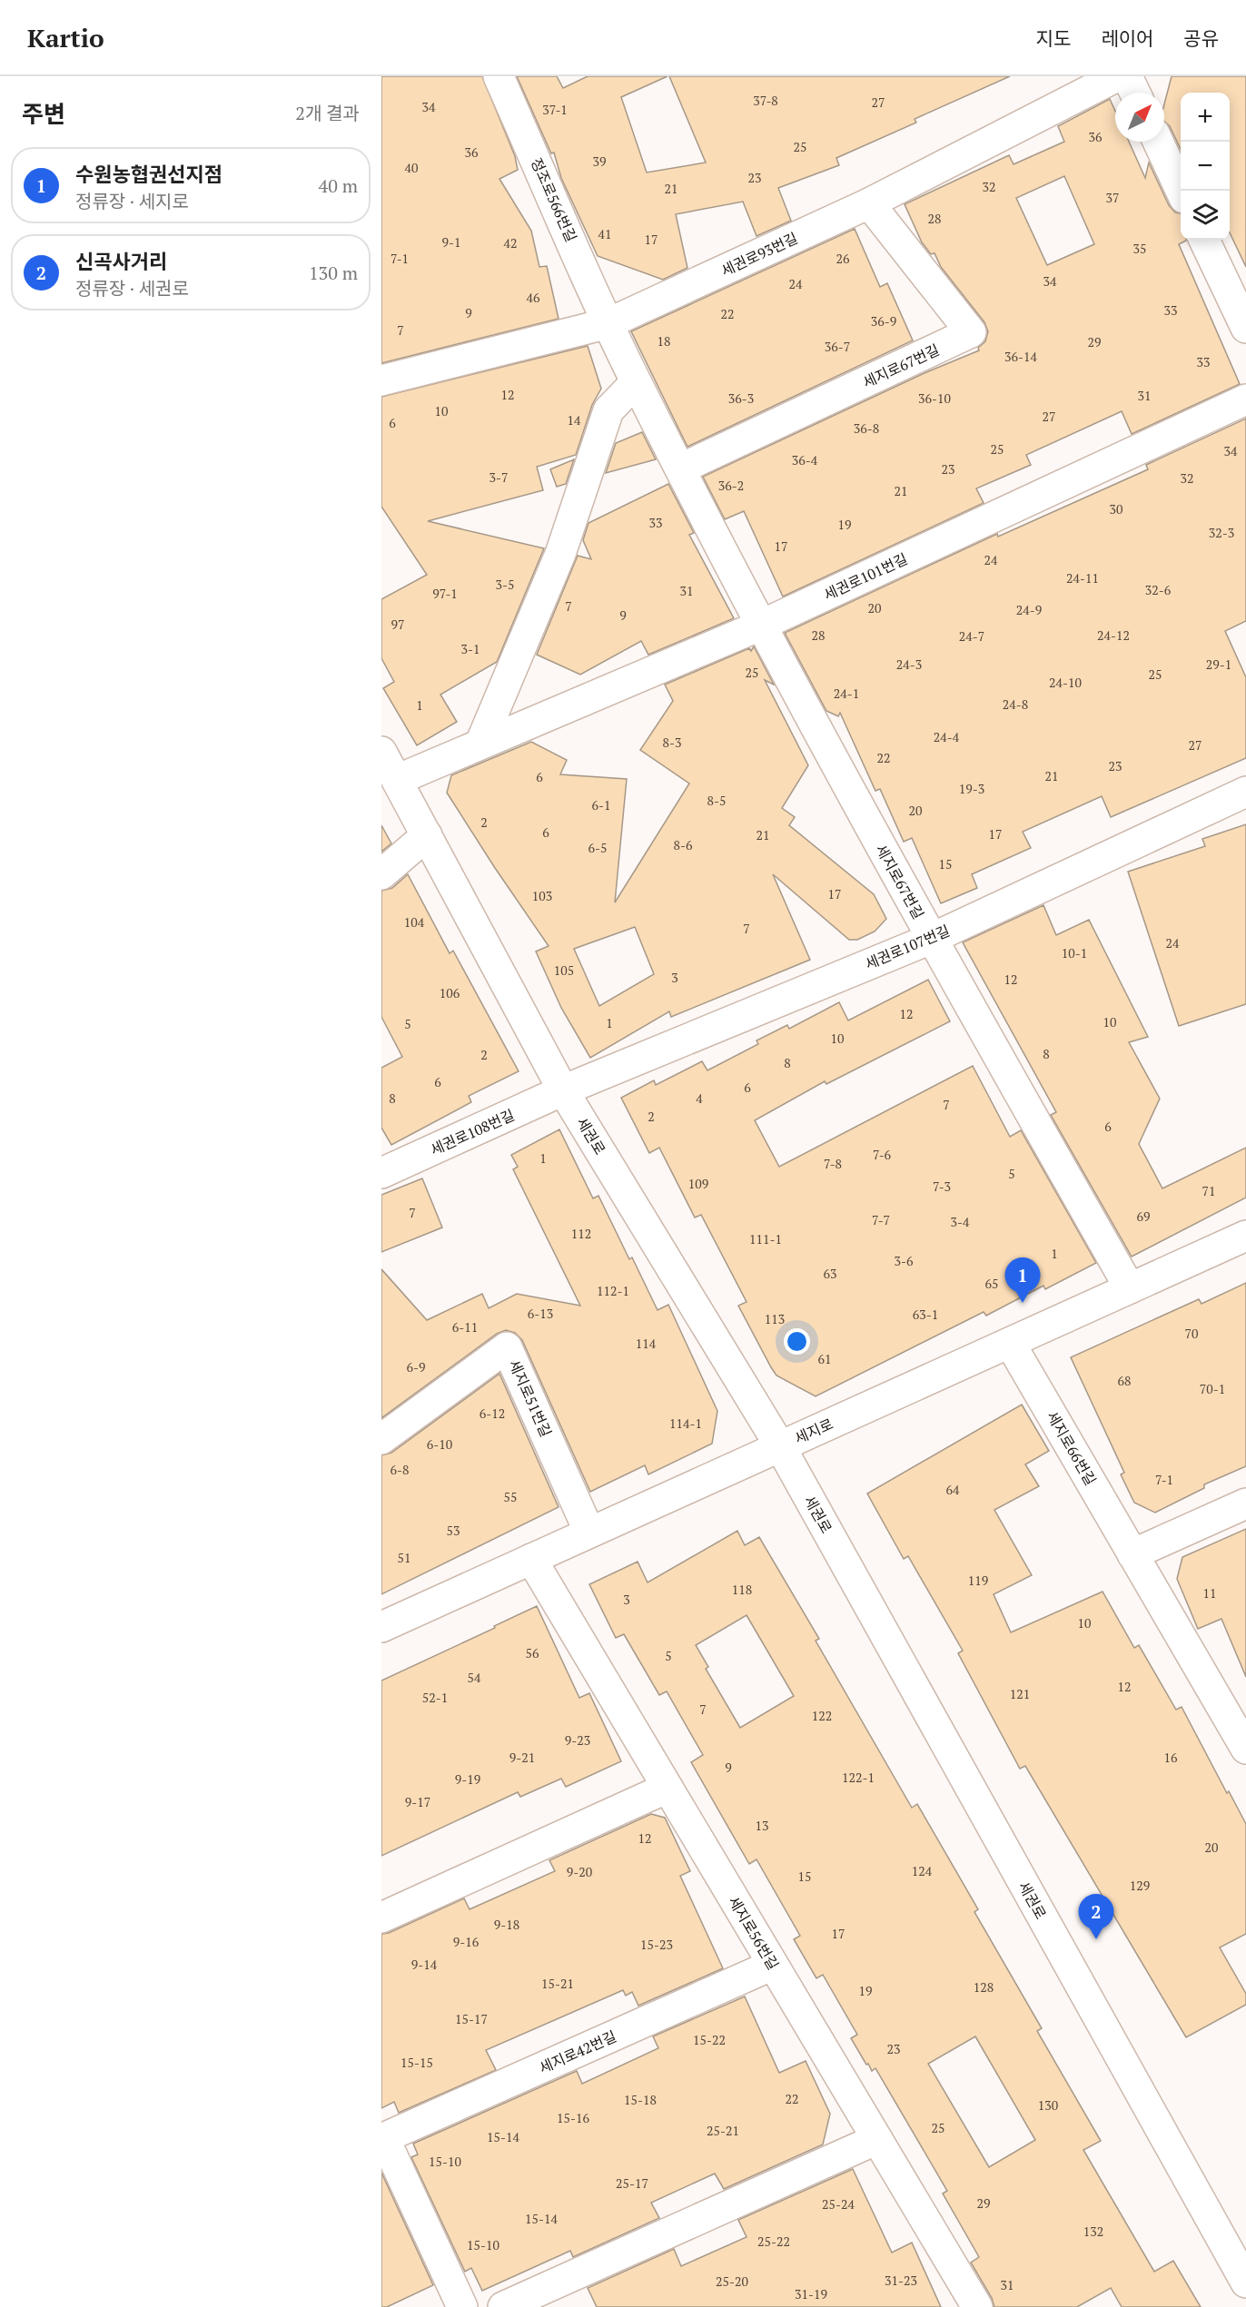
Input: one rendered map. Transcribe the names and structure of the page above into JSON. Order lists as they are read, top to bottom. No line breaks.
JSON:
{"streets":{"street":["정조로566번길","세권로93번길","세지로67번길","세권로101번길","세권로107번길","세권로108번길","세권로","세지로51번길","세지로","세지로66번길","세지로56번길","세지로42번길"]},"crossings":[["정조로566번길","세권로93번길"],["정조로566번길","세지로67번길"],["세권로93번길","세지로67번길"],["세지로67번길","세권로101번길"],["세지로67번길","세권로107번길"],["세지로67번길","세지로"],["세권로101번길","세권로"],["세권로107번길","세권로108번길"],["세권로107번길","세권로"],["세권로108번길","세권로"],["세권로","세지로"],["세지로51번길","세지로"],["세지로","세지로66번길"],["세지로","세지로56번길"],["세지로56번길","세지로42번길"]],"house_numbers":["37-8","27","34","37-1","36","25","36","39","40","23","32","21","37","28","41","17","9-1","42","35","7-1","26","34","24","46","33","9","22","36-9","7","18","29","36-7","36-14","33","12","31","36-3","36-10","10","27","14","6","36-8","25","34","36-4","23","3-7","32","36-2","21","30","33","19","32-3","17","24","24-11","3-5","32-6","31","97-1","7","20","24-9","9","97","28","24-12","24-7","3-1","24-3","29-1","25","25","24-10","24-1","24-8","1","24-4","8-3","27","22","23","21","6","19-3","8-5","6-1","20","2","6","17","21","8-6","6-5","15","17","103","104","7","24","10-1","105","3","12","106","12","10","1","5","10","8","2","8","6","6","8","4","7","2","6","7-6","1","7-8","5","109","7-3","71","7","69","7-7","3-4","112","111-1","1","3-6","63","65","112-1","6-13","63-1","113","6-11","70","114","61","6-9","68","70-1","6-12","114-1","6-10","6-8","7-1","64","55","53","51","119","118","11","3","10","56","5","54","12","121","52-1","7","122","9-23","9-21","16","9","122-1","9-19","9-17","13","12","20","124","9-20","15","129","9-18","17","9-16","15-23","9-14","15-21","128","19","15-17","15-22","23","15-15","22","15-18","130","15-16","25","25-21","15-14","15-10","25-17","29","25-24","15-14","132","25-22","15-10","31-23","25-20","31","31-19"],"north":"top right","page":{"header":"Kartio","nav":["지도","레이어","공유"],"heading":["주변","2개 결과"],"map_buttons":["+","−"],"list":[{"mark":"1","name":"수원농협권선지점","note":"정류장 · 세지로","value":"40 m"},{"mark":"2","name":"신곡사거리","note":"정류장 · 세권로","value":"130 m"}],"pins":["1","2"]}}
